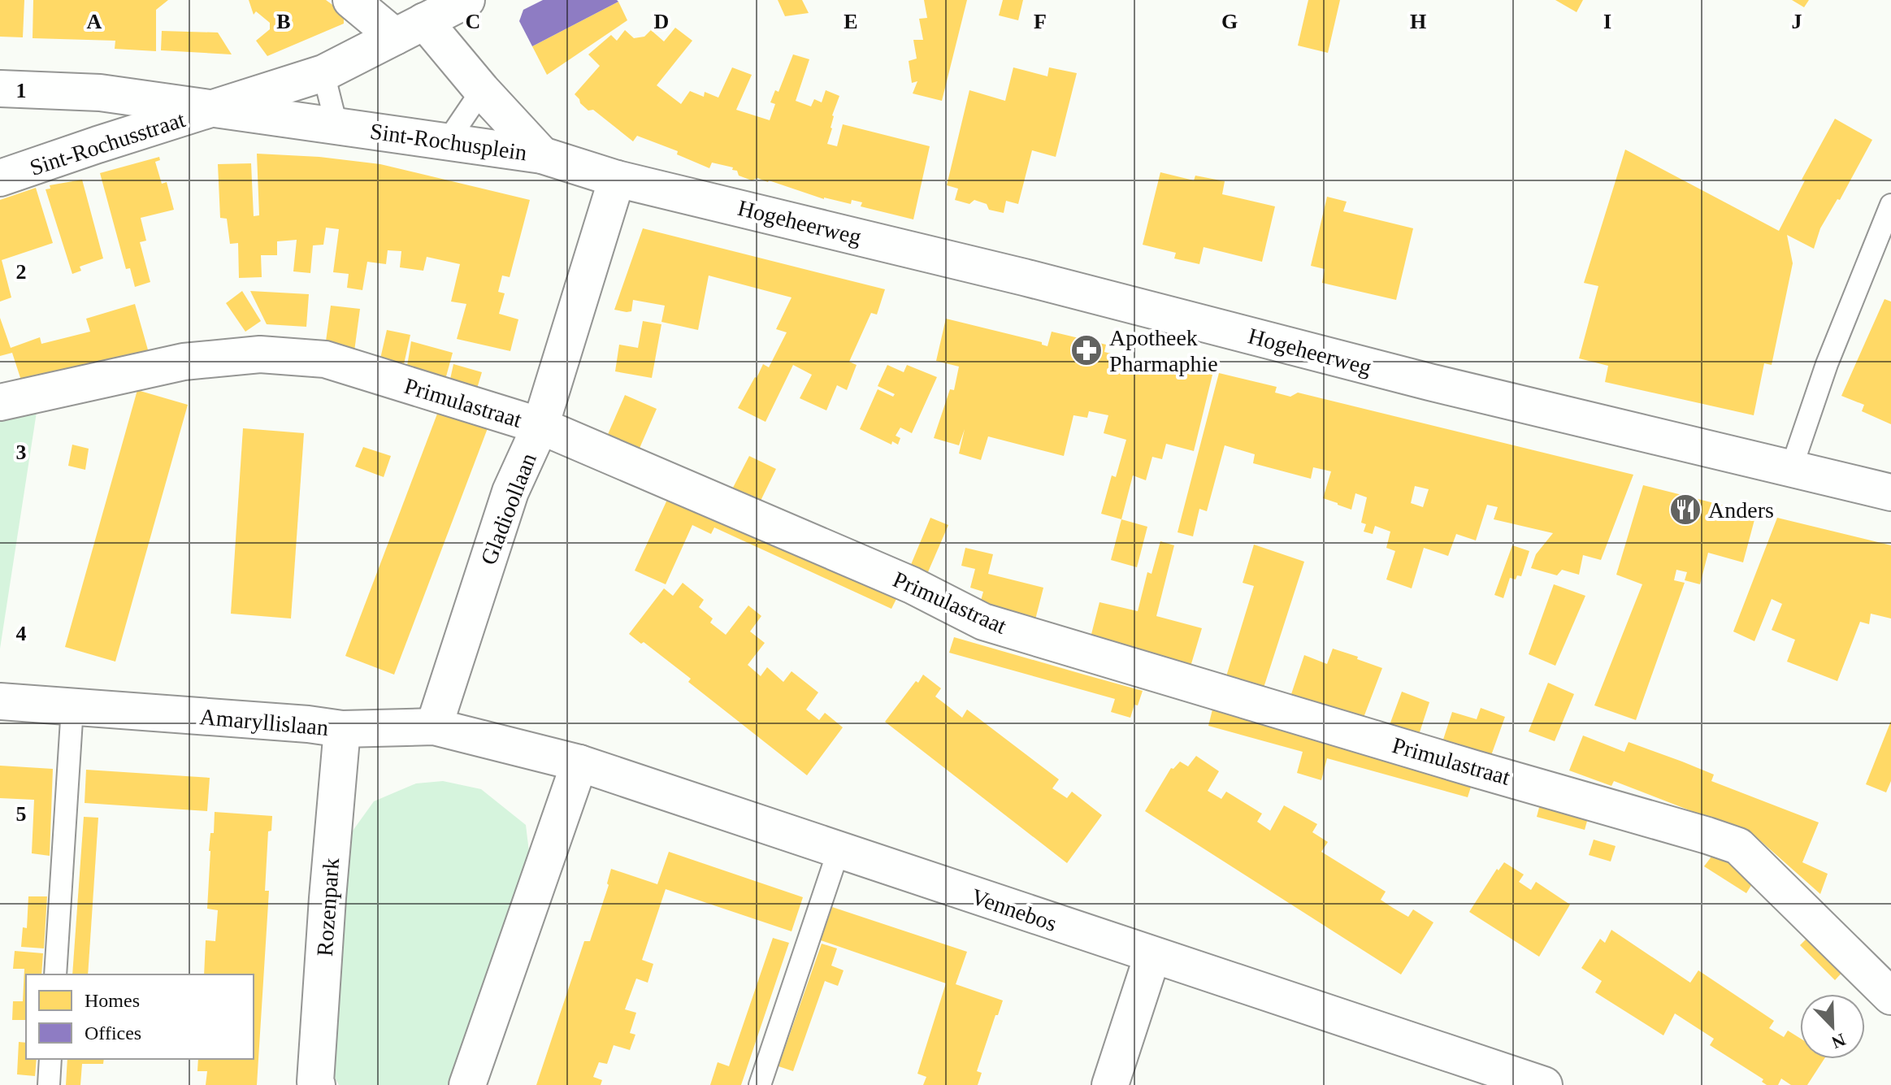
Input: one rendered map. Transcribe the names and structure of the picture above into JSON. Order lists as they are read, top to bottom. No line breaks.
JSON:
{"streets":{"street":["Sint-Rochusplein","Sint-Rochusstraat","Hogeheerweg","Primulastraat","Gladioollaan","Amaryllislaan","Rozenpark","Vennebos"]},"crossings":[["Sint-Rochusplein","Sint-Rochusstraat"],["Sint-Rochusplein","Hogeheerweg"],["Hogeheerweg","Gladioollaan"],["Primulastraat","Gladioollaan"],["Gladioollaan","Amaryllislaan"],["Amaryllislaan","Rozenpark"],["Amaryllislaan","Vennebos"]],"places":{"pharmacy":["Apotheek Pharmaphie"],"restaurant":["Anders"]},"legend":["Homes","Offices"],"north":"bottom right","grid":{"columns":["A","B","C","D","E","F","G","H","I","J"],"rows":["1","2","3","4","5"]}}
